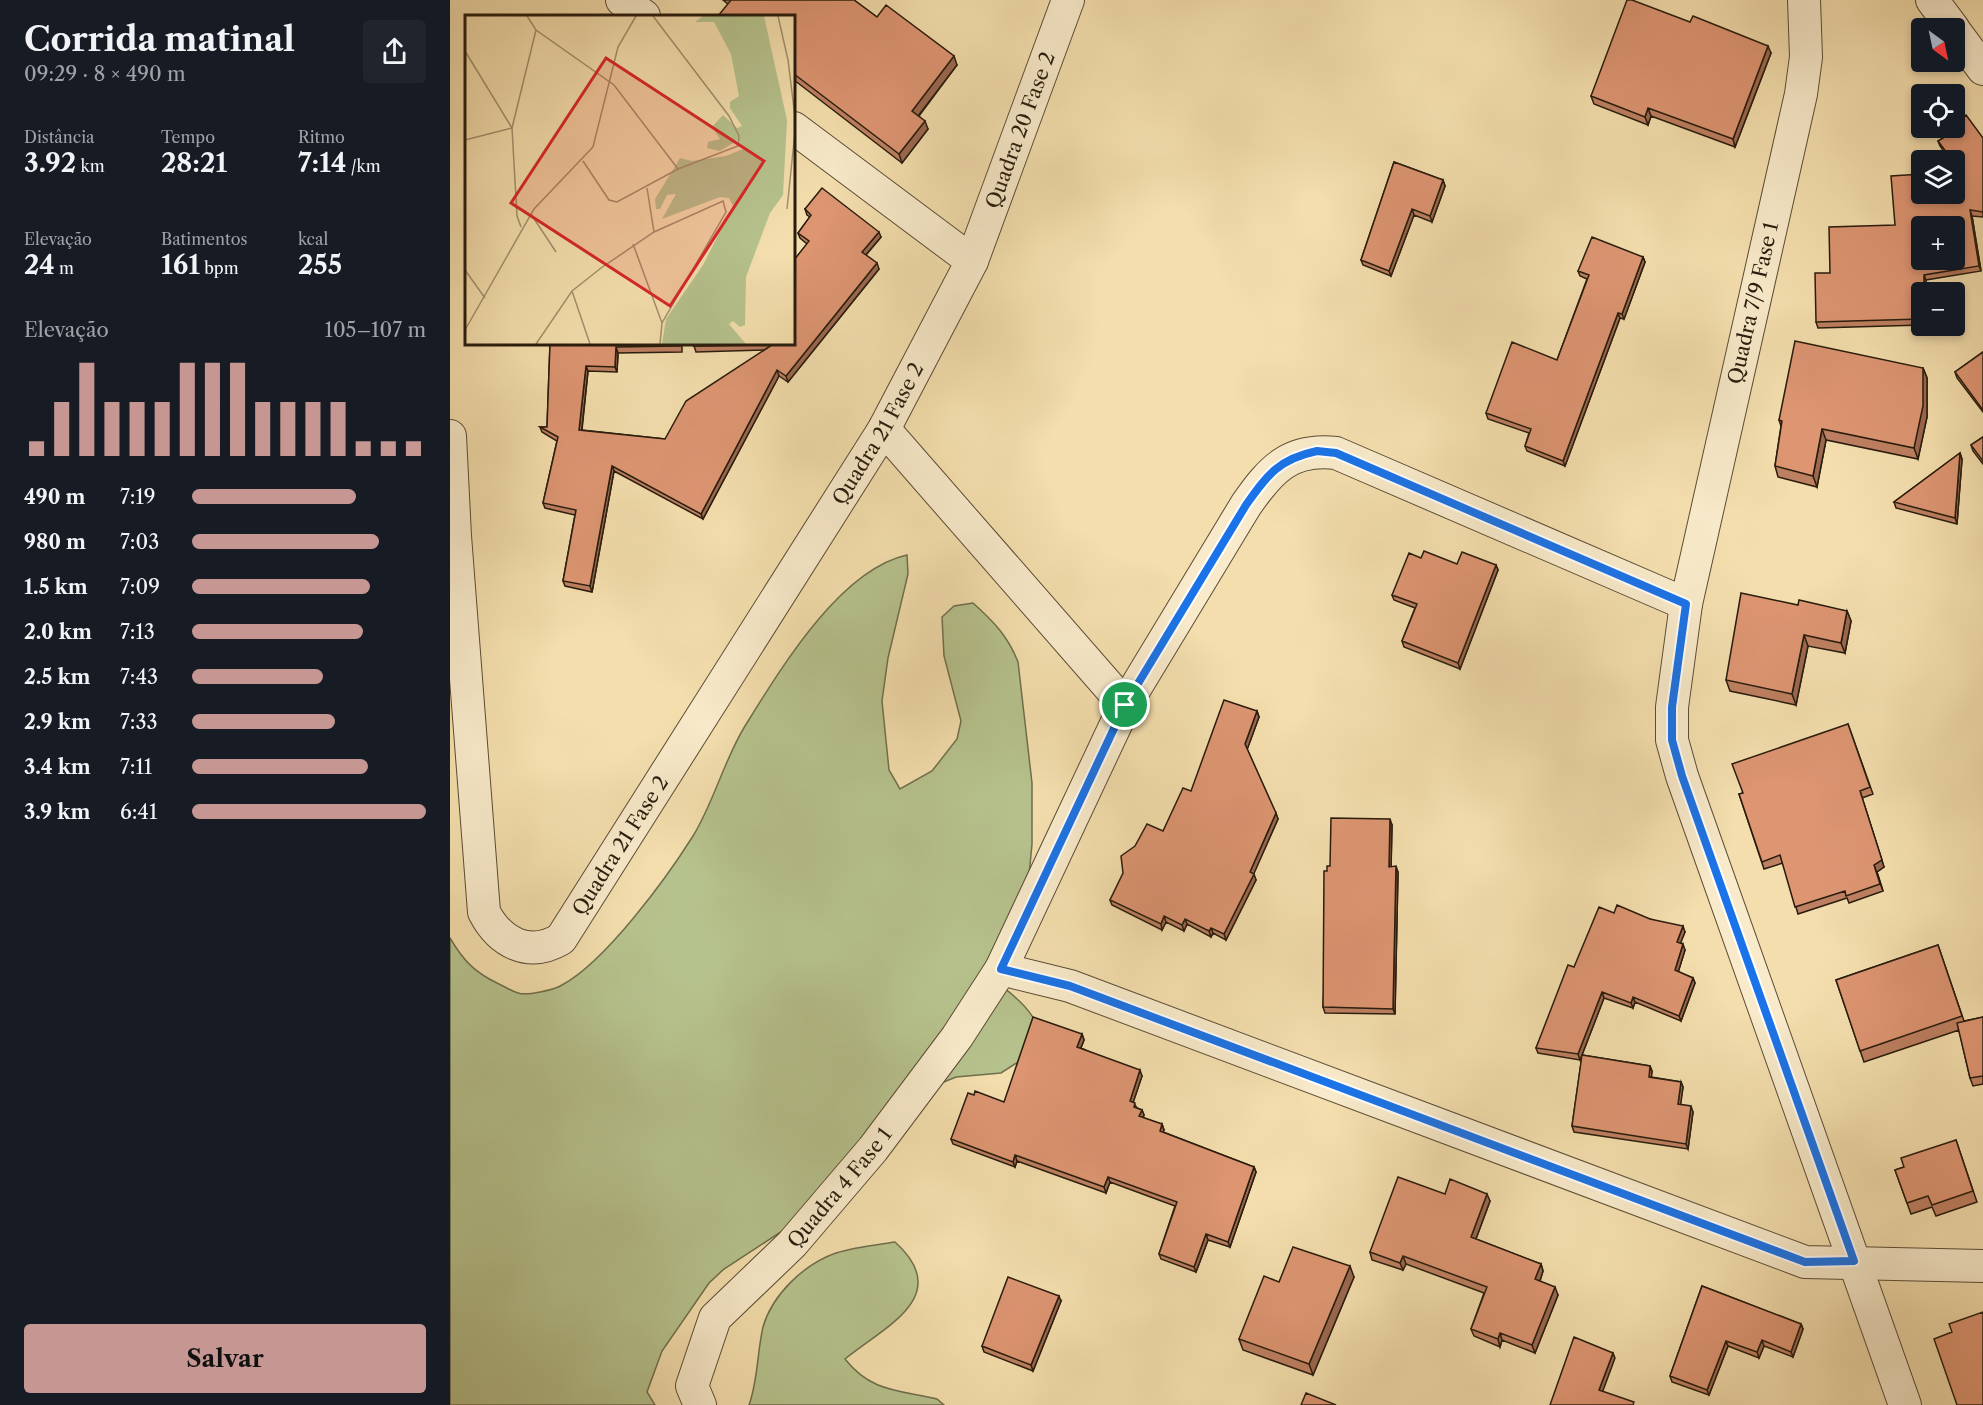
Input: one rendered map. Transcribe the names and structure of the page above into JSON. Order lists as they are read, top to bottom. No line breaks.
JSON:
{"streets":{"street":["Quadra 20 Fase 2","Quadra 7/9 Fase 1","Quadra 21 Fase 2","Quadra 4 Fase 1"]},"crossings":[["Quadra 20 Fase 2","Quadra 21 Fase 2"],["Quadra 7/9 Fase 1","Quadra 4 Fase 1"]],"north":"bottom right","page":{"heading":["Corrida matinal","09:29 · 8 × 490 m"],"map_buttons":["+","−"],"stats":[["Distância","3.92 km"],["Tempo","28:21"],["Ritmo","7:14 /km"],["Elevação","24 m"],["Batimentos","161 bpm"],["kcal","255"]],"chart":["Elevação","105–107 m"],"list":[{"name":"490 m","note":"7:19"},{"name":"980 m","note":"7:03"},{"name":"1.5 km","note":"7:09"},{"name":"2.0 km","note":"7:13"},{"name":"2.5 km","note":"7:43"},{"name":"2.9 km","note":"7:33"},{"name":"3.4 km","note":"7:11"},{"name":"3.9 km","note":"6:41"}],"buttons":"Salvar"}}
